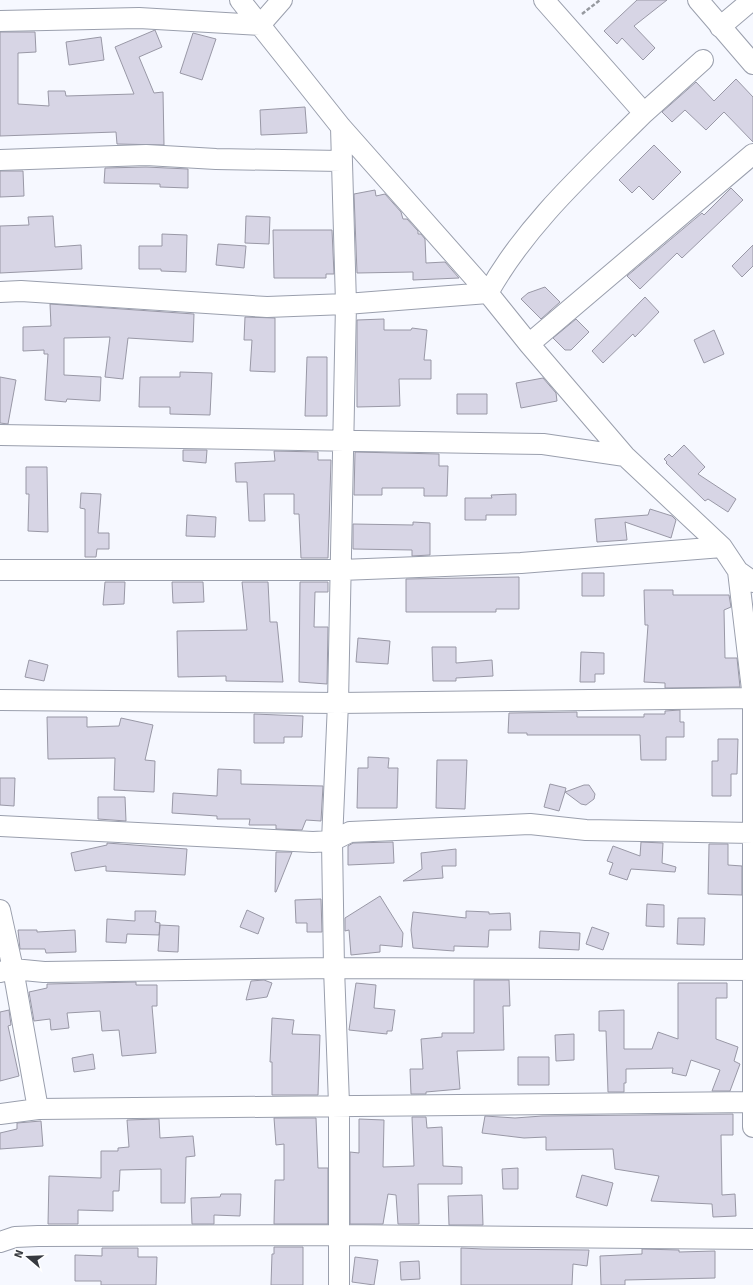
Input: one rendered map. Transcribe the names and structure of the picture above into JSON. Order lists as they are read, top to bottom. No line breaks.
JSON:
{"north":"left"}
